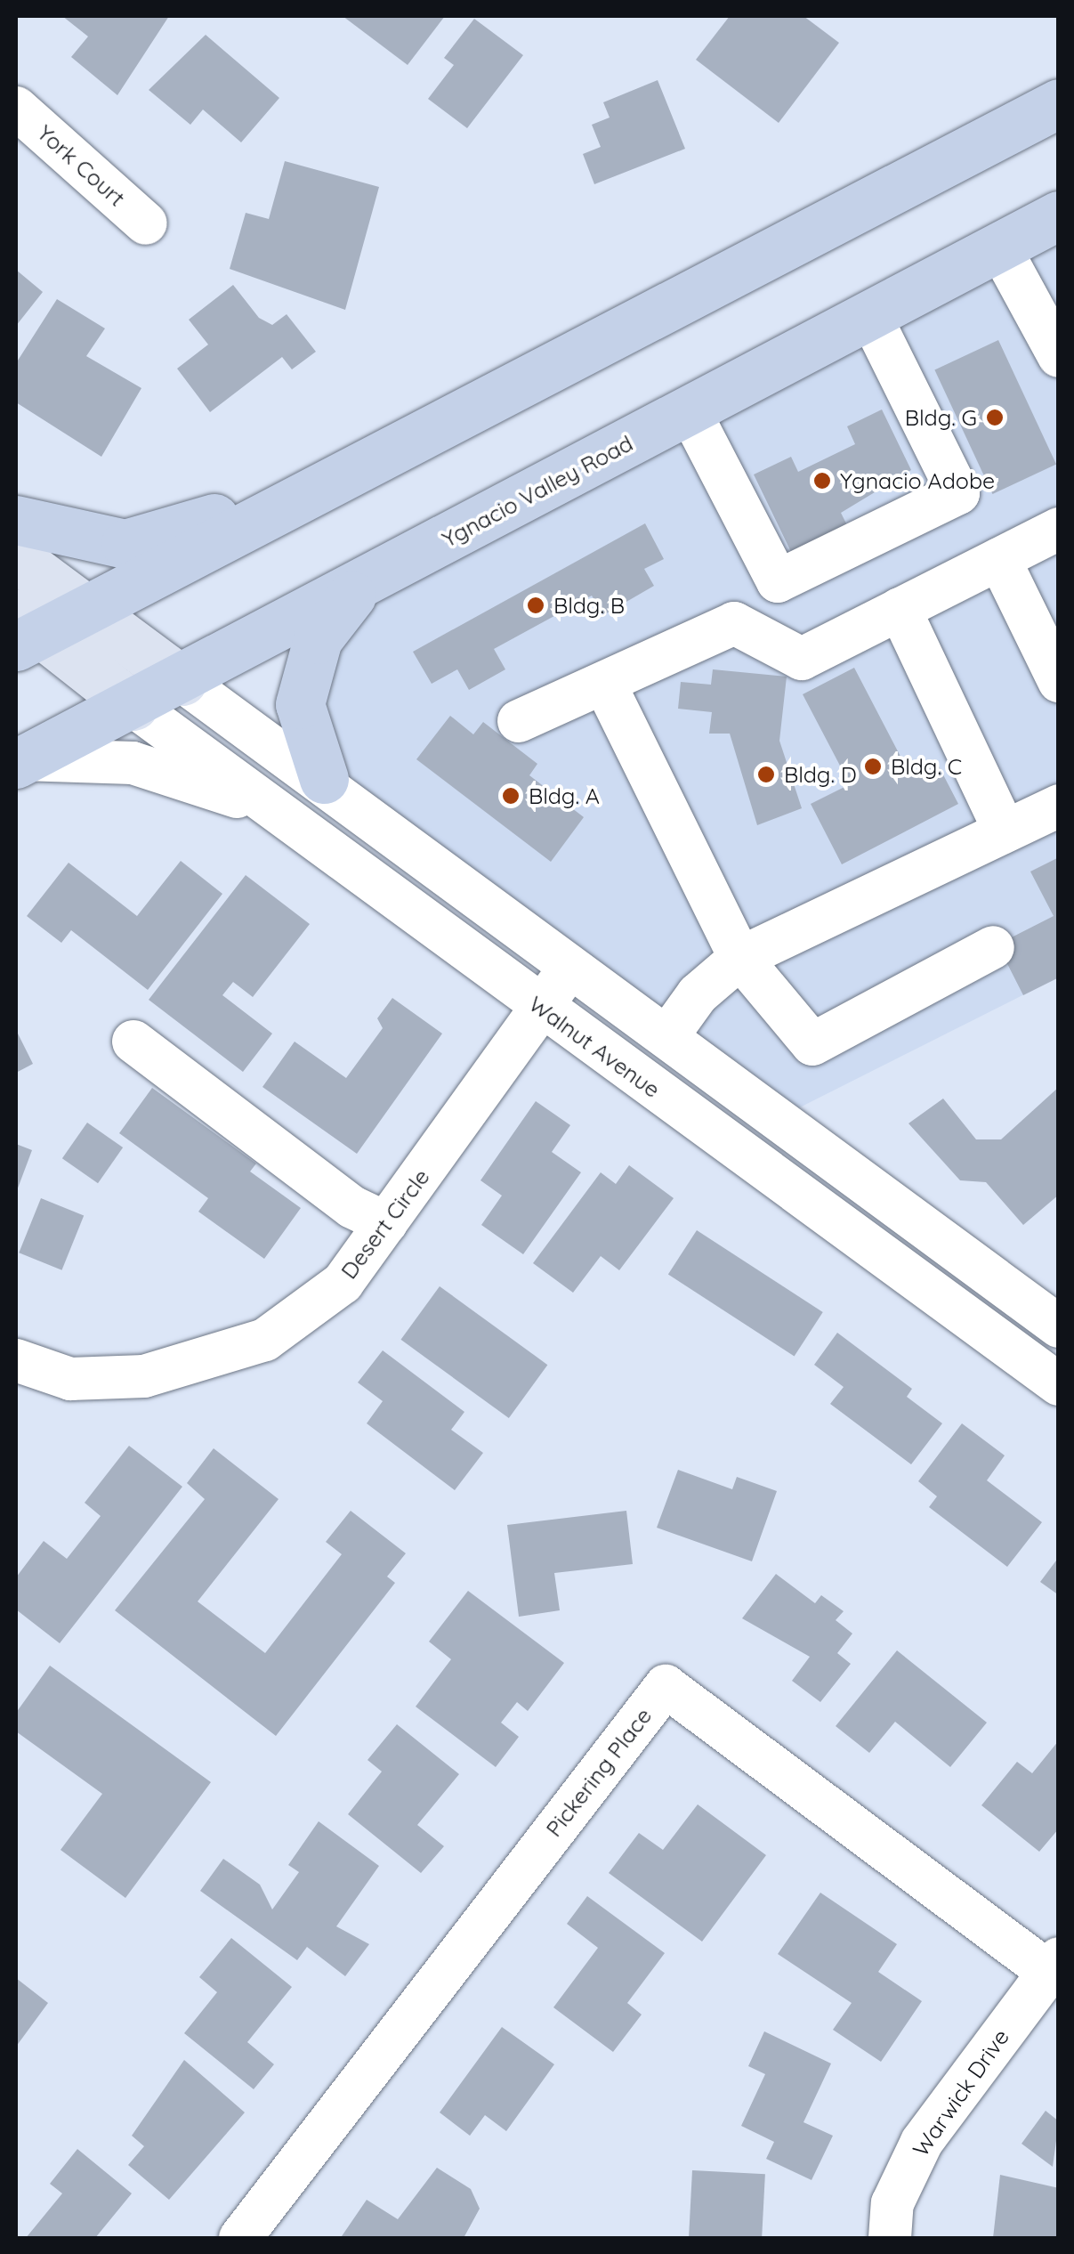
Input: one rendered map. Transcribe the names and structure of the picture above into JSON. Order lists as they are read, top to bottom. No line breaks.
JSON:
{"streets":{"highway":["Ygnacio Valley Road"],"street":["York Court","Walnut Avenue","Desert Circle","Pickering Place","Warwick Drive"]},"crossings":[["Ygnacio Valley Road","Walnut Avenue"],["Walnut Avenue","Desert Circle"],["Pickering Place","Warwick Drive"]],"places":["Bldg. G","Ygnacio Adobe","Bldg. B","Bldg. C","Bldg. D","Bldg. A"]}
